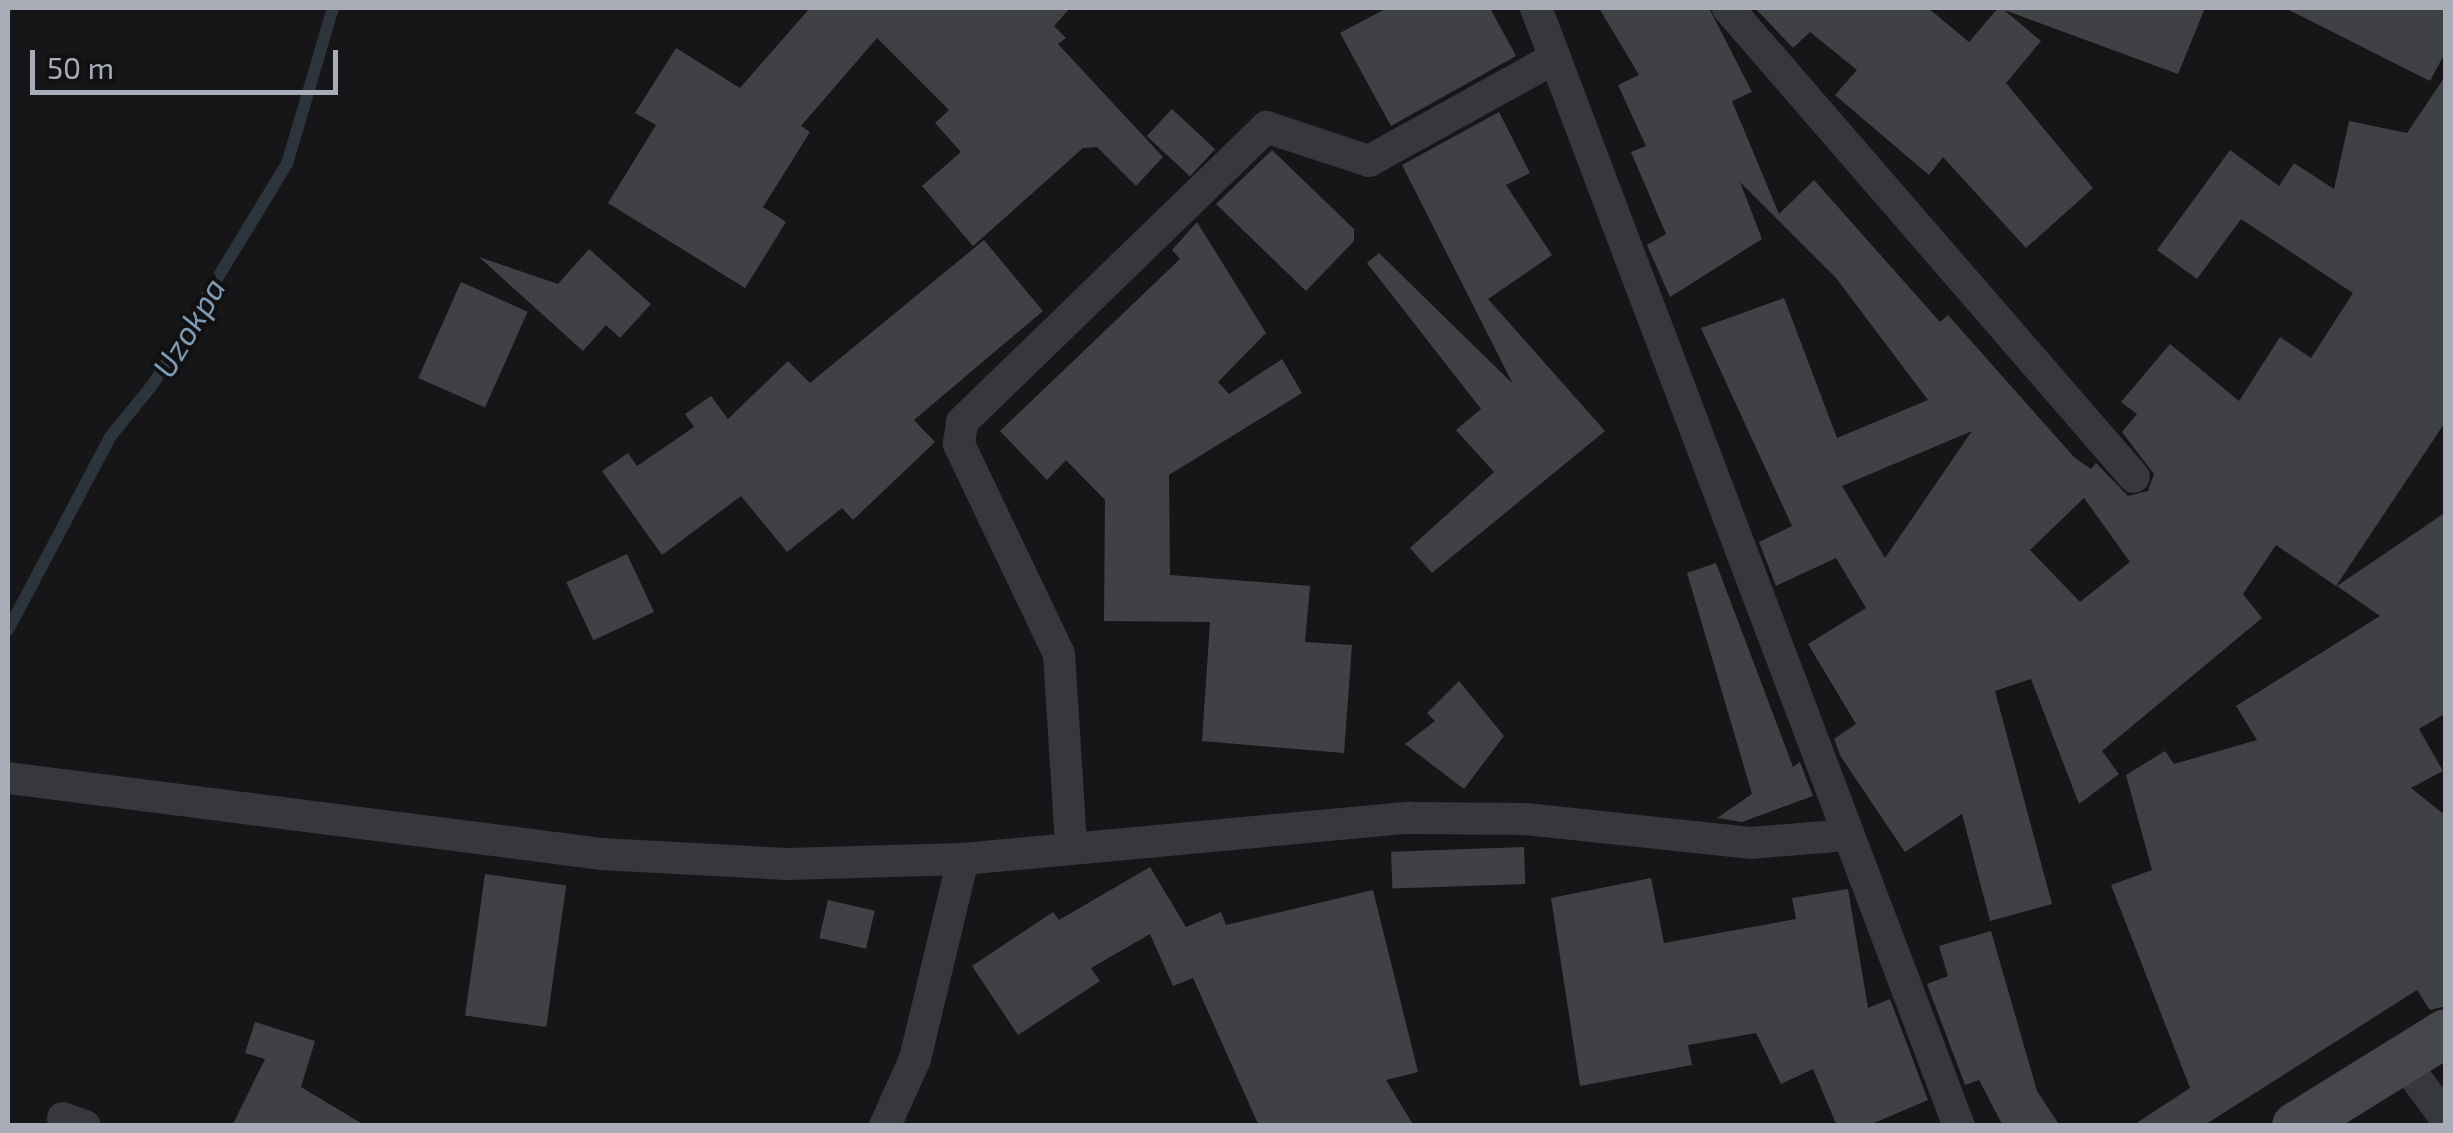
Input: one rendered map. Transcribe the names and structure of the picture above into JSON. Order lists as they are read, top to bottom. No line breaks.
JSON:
{"water":["Uzokpa"],"scale_bar":"50 m"}
